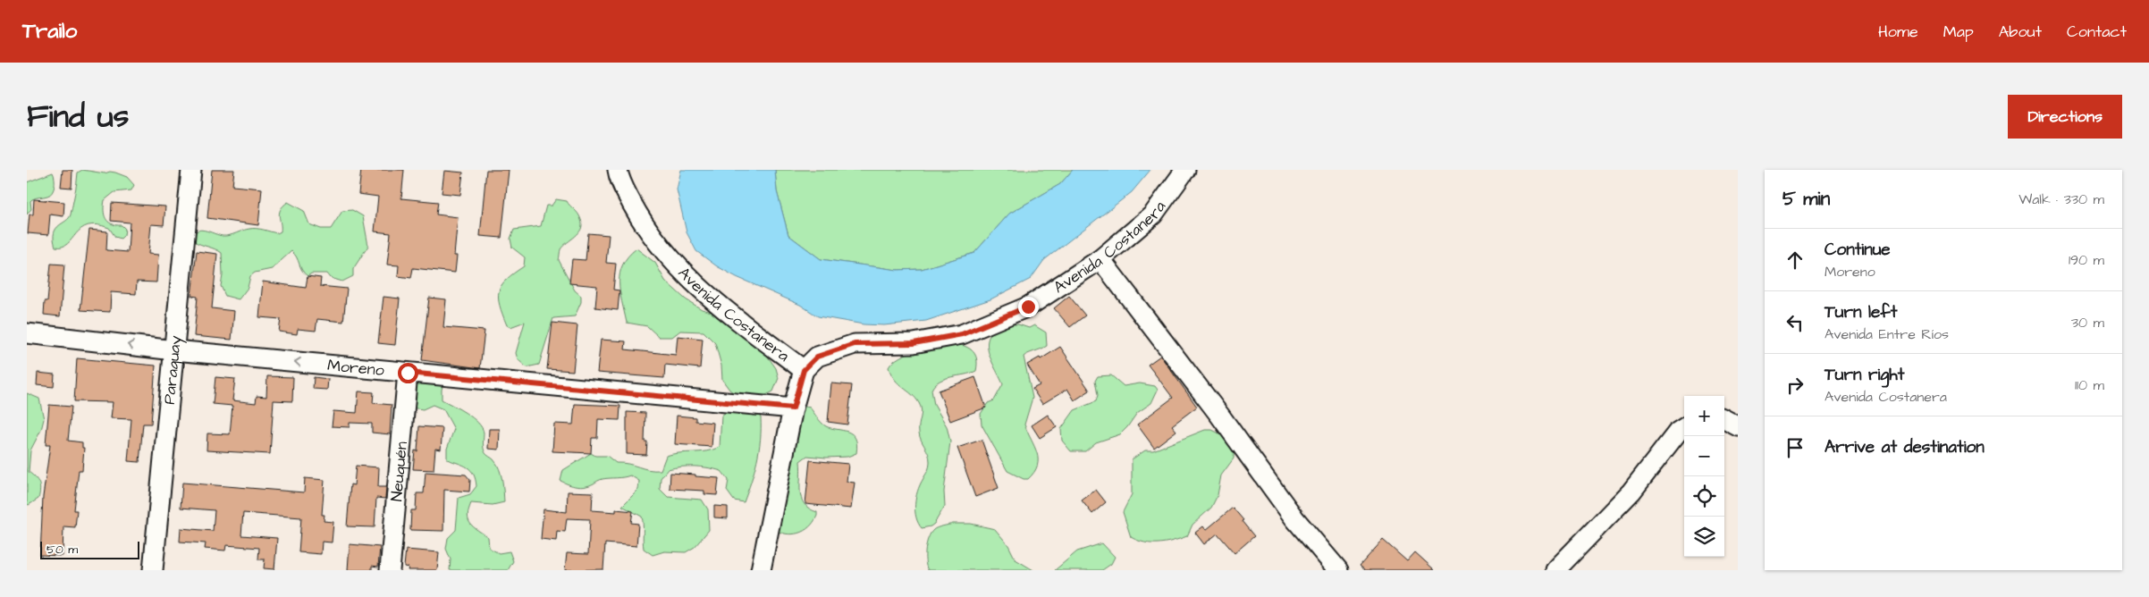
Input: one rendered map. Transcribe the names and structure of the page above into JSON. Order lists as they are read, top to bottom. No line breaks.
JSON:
{"streets":{"street":["Avenida Costanera","Moreno","Paraguay","Neuquén"]},"crossings":[["Moreno","Paraguay"],["Moreno","Neuquén"]],"one_way":["Moreno"],"scale_bar":"50 m","page":{"header":"Trailo","nav":["Home","Map","About","Contact"],"title":"Find us","buttons":"Directions","heading":["5 min","Walk · 330 m"],"list":[["Continue","Moreno","190 m"],["Turn left","Avenida Entre Ríos","30 m"],["Turn right","Avenida Costanera","110 m"],"Arrive at destination"],"map_buttons":["+","−"],"scale":"50 m"}}
